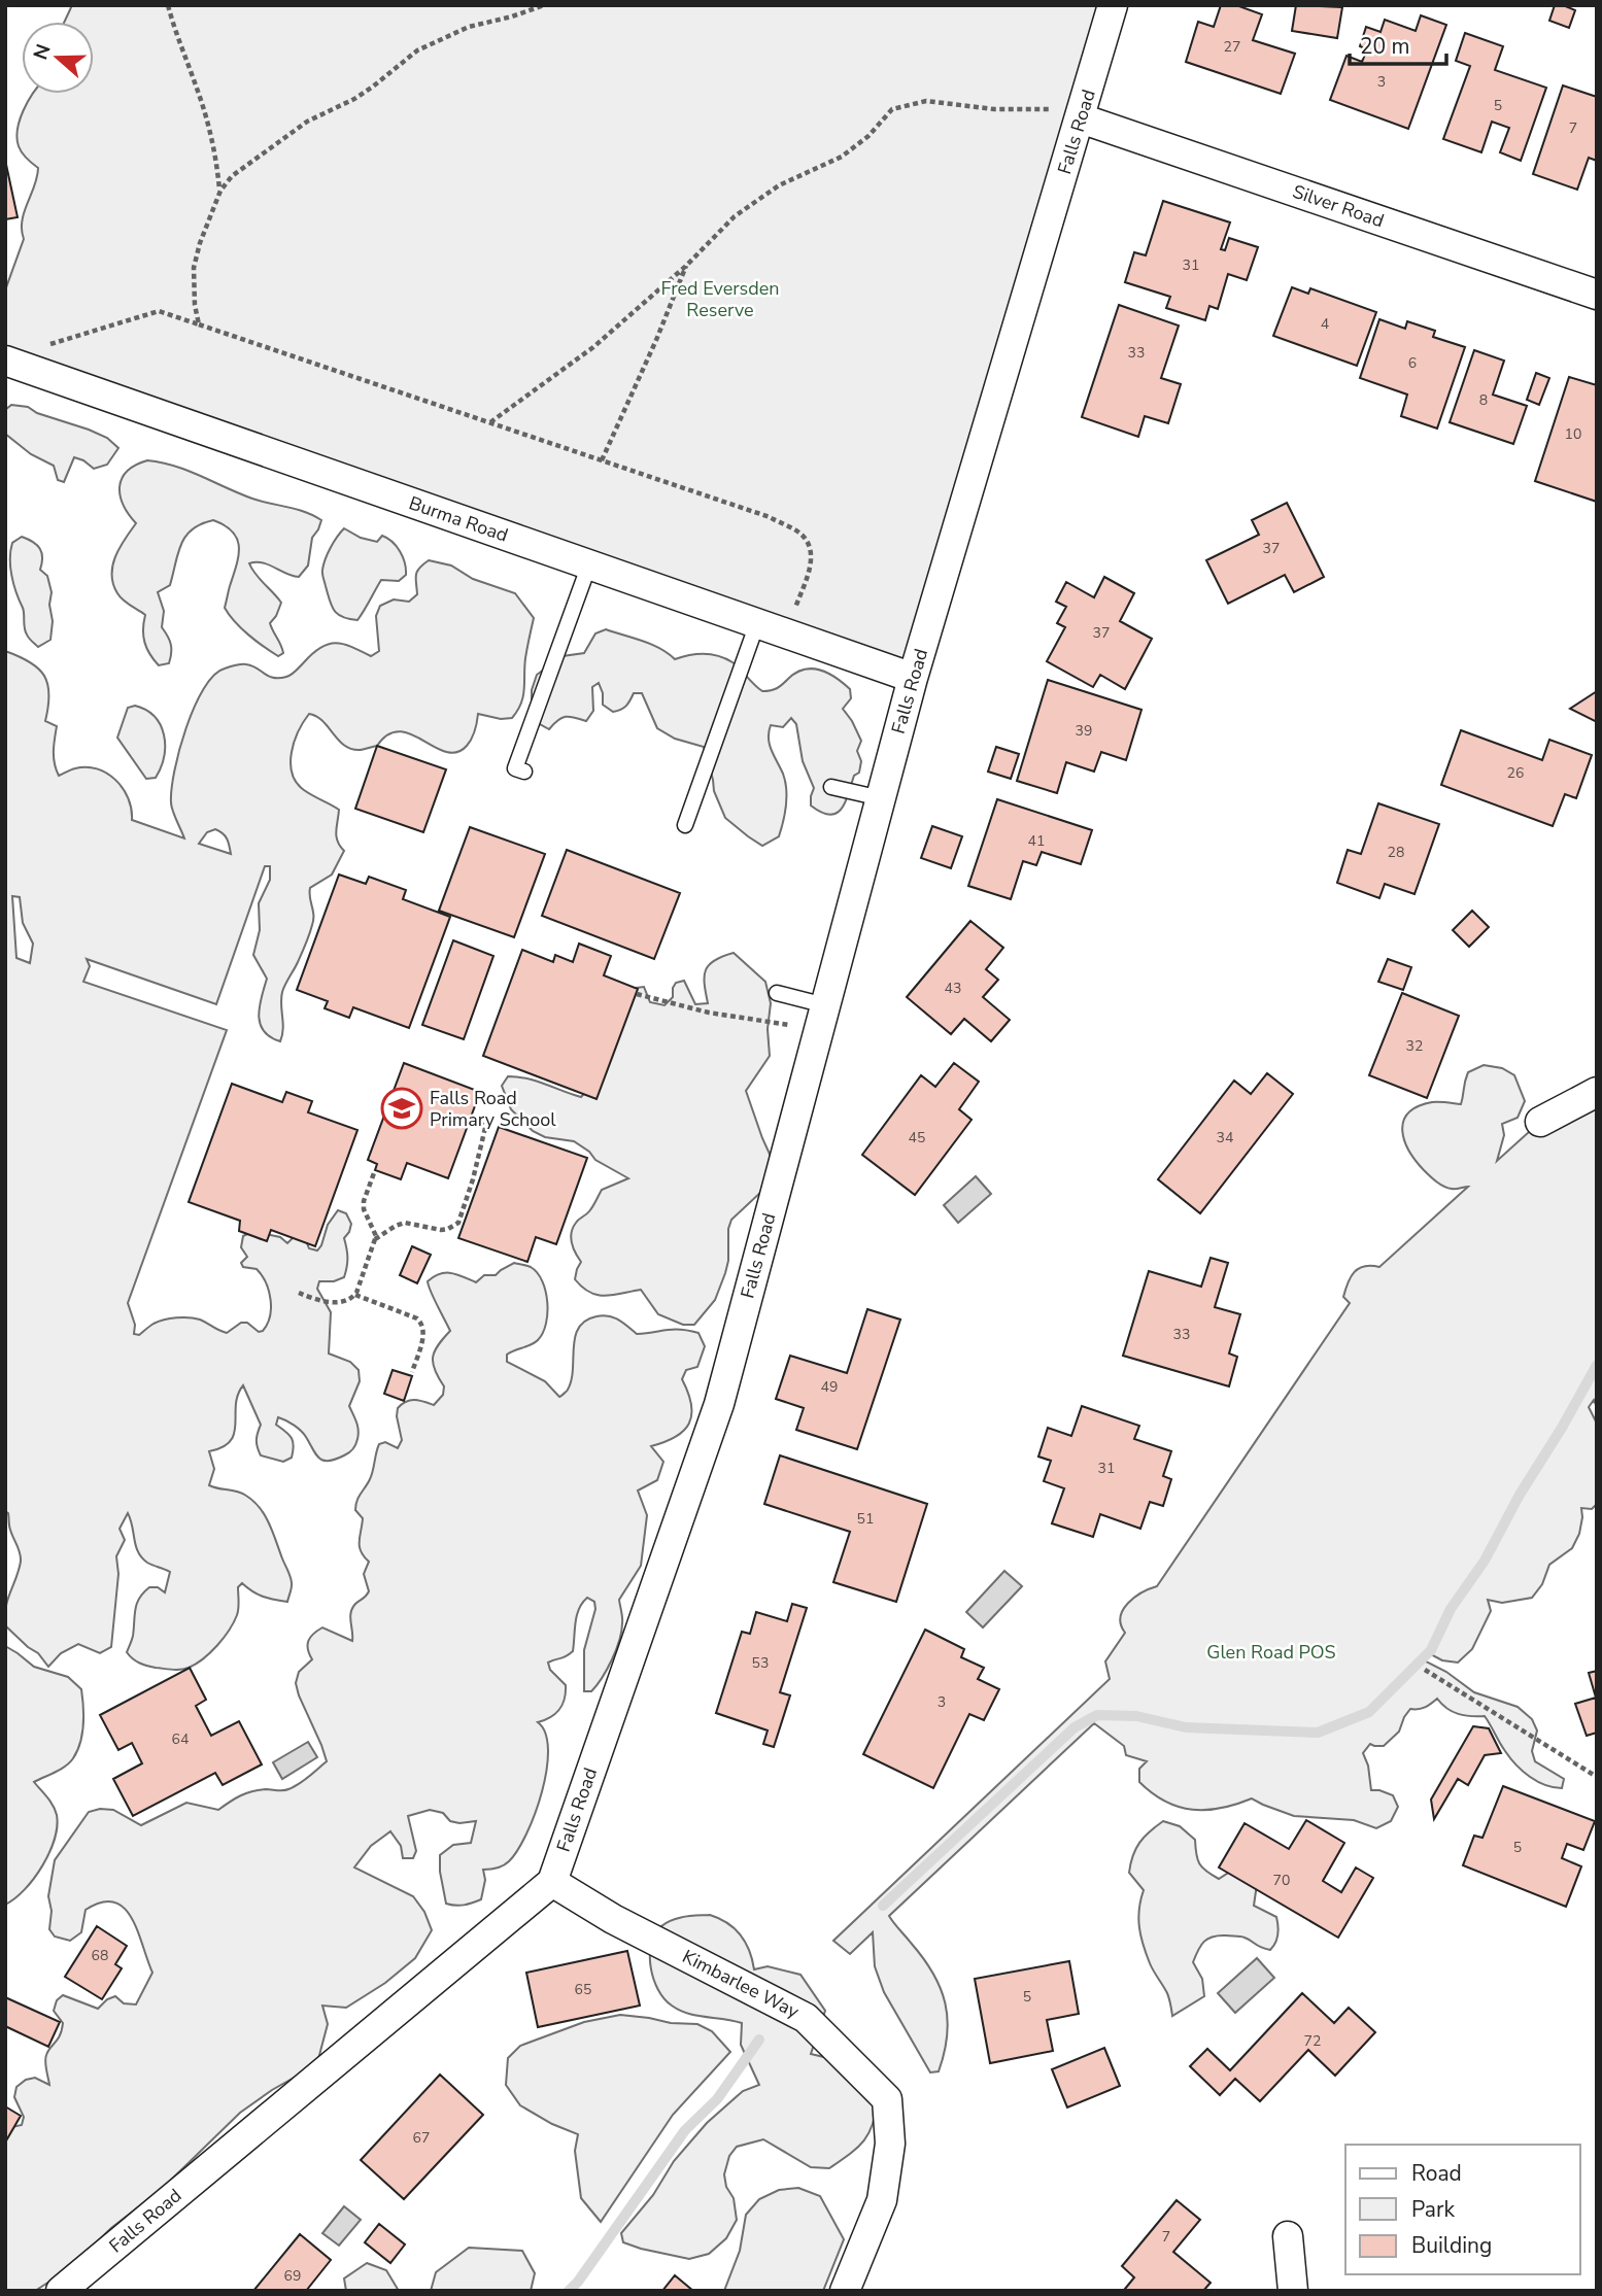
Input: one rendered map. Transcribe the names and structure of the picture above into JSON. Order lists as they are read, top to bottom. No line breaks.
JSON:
{"streets":{"street":["Falls Road","Silver Road","Burma Road","Kimbarlee Way"]},"crossings":[["Falls Road","Silver Road"],["Falls Road","Burma Road"],["Falls Road","Kimbarlee Way"]],"parks":["Fred Eversden Reserve","Glen Road POS"],"places":{"school or university":["Falls Road Primary School"]},"house_numbers":["27","3","5","7","31","4","33","6","8","10","37","37","39","26","41","28","43","32","45","34","33","49","31","51","53","3","64","5","70","68","65","5","72","67","7","69"],"legend":["Road","Park","Building"],"scale_bar":"20 m","north":"left"}
